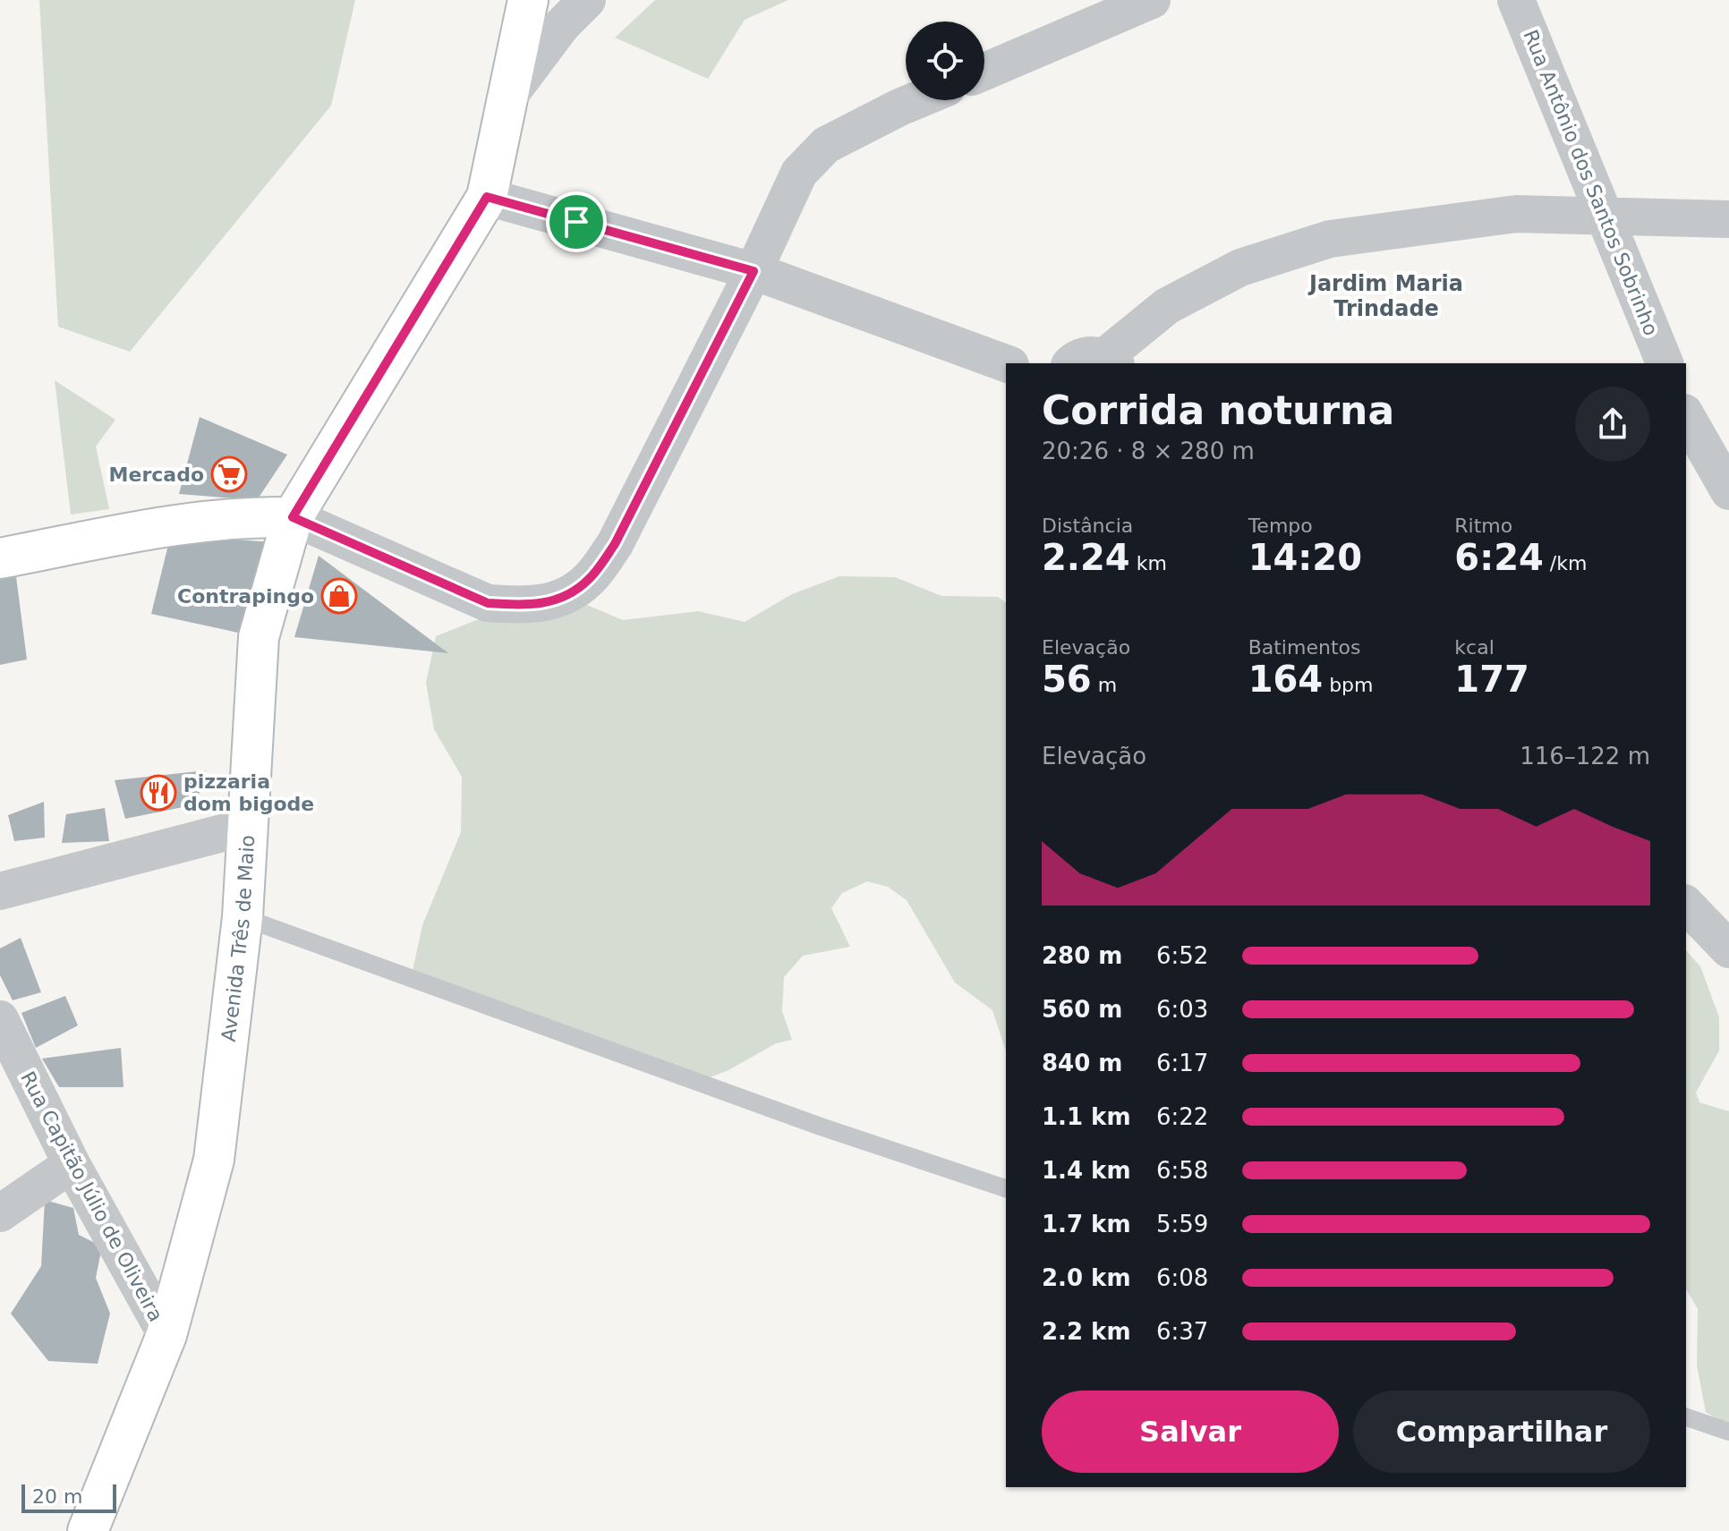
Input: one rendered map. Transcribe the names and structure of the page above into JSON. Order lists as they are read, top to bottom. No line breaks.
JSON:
{"streets":{"street":["Rua Antônio dos Santos Sobrinho","Avenida Três de Maio","Rua Capitão Júlio de Oliveira"]},"crossings":[["Avenida Três de Maio","Rua Capitão Júlio de Oliveira"]],"districts":["Jardim Maria Trindade"],"places":{"supermarket":["Mercado"],"shop":["Contrapingo"],"restaurant":["pizzaria dom bigode"]},"scale_bar":"20 m","page":{"heading":["Corrida noturna","20:26 · 8 × 280 m"],"stats":[["Distância","2.24 km"],["Tempo","14:20"],["Ritmo","6:24 /km"],["Elevação","56 m"],["Batimentos","164 bpm"],["kcal","177"]],"chart":["Elevação","116–122 m"],"list":[{"name":"280 m","note":"6:52"},{"name":"560 m","note":"6:03"},{"name":"840 m","note":"6:17"},{"name":"1.1 km","note":"6:22"},{"name":"1.4 km","note":"6:58"},{"name":"1.7 km","note":"5:59"},{"name":"2.0 km","note":"6:08"},{"name":"2.2 km","note":"6:37"}],"buttons":["Salvar","Compartilhar"],"scale":"20 m"}}
